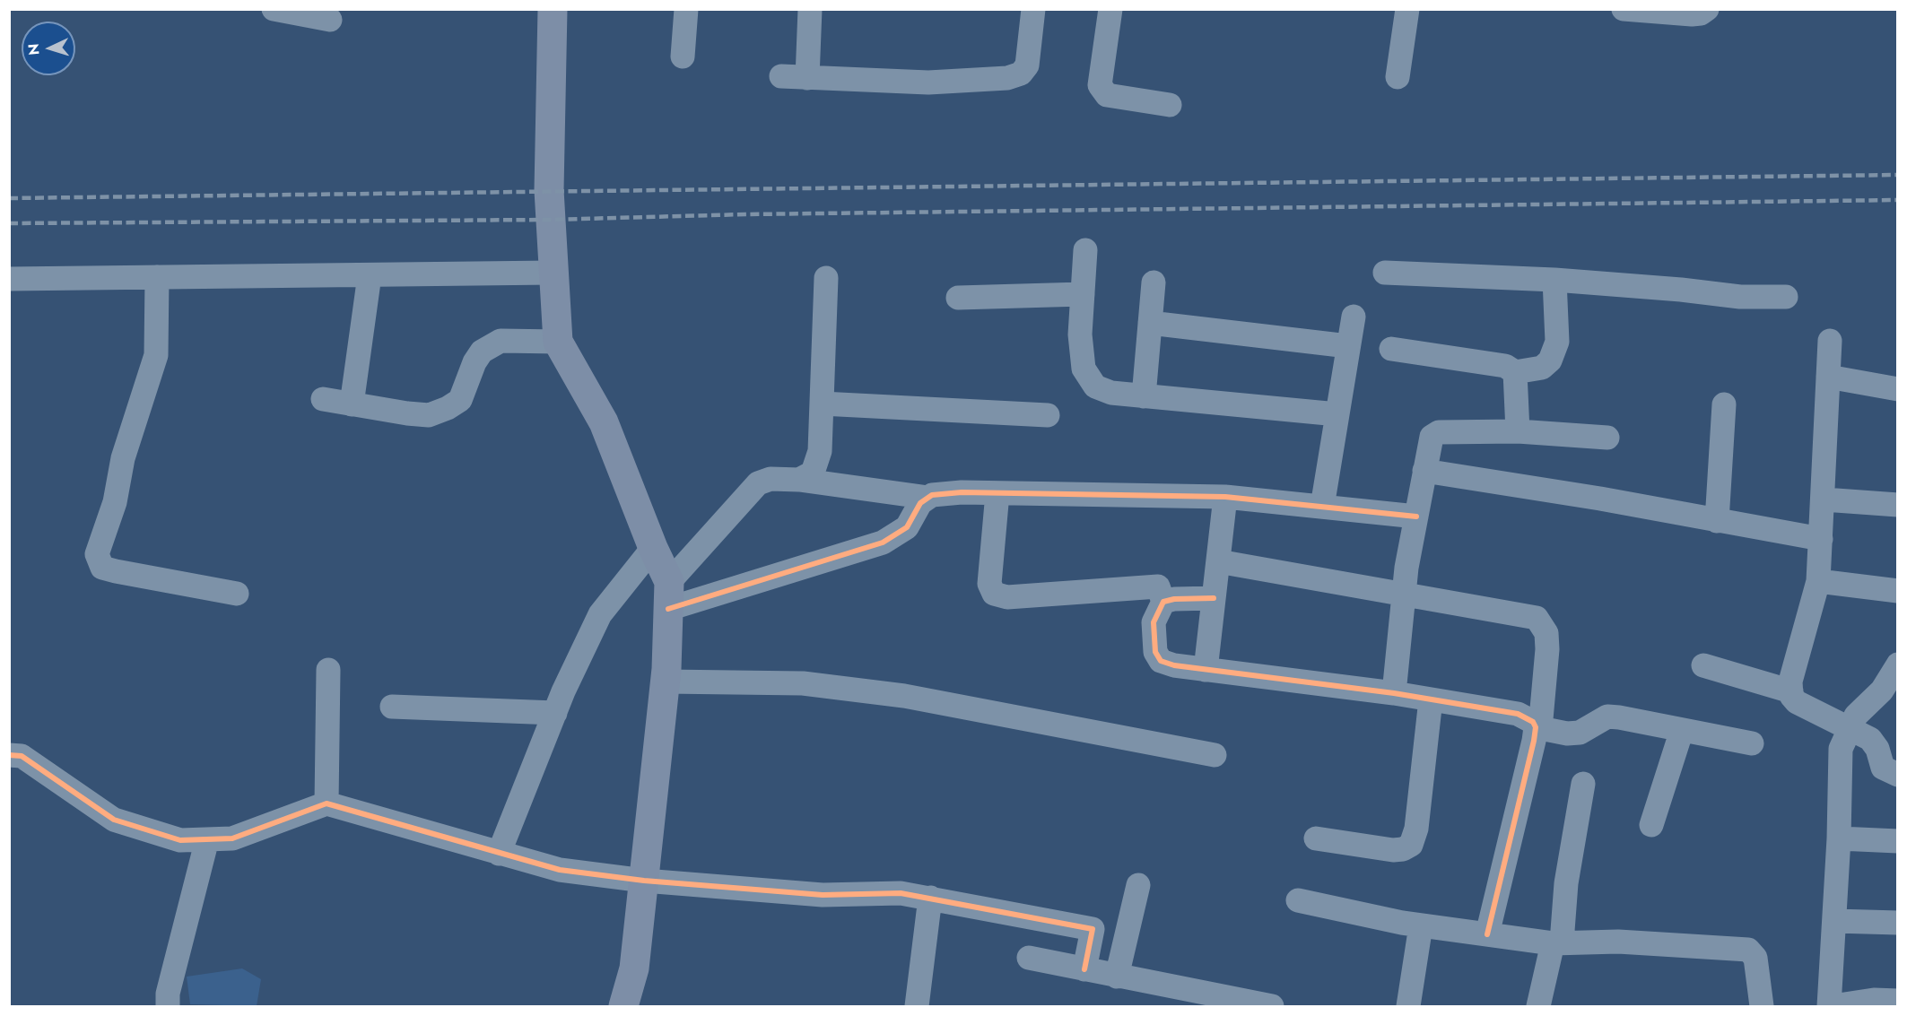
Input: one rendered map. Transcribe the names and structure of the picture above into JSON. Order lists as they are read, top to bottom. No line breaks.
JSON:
{"north":"left"}
